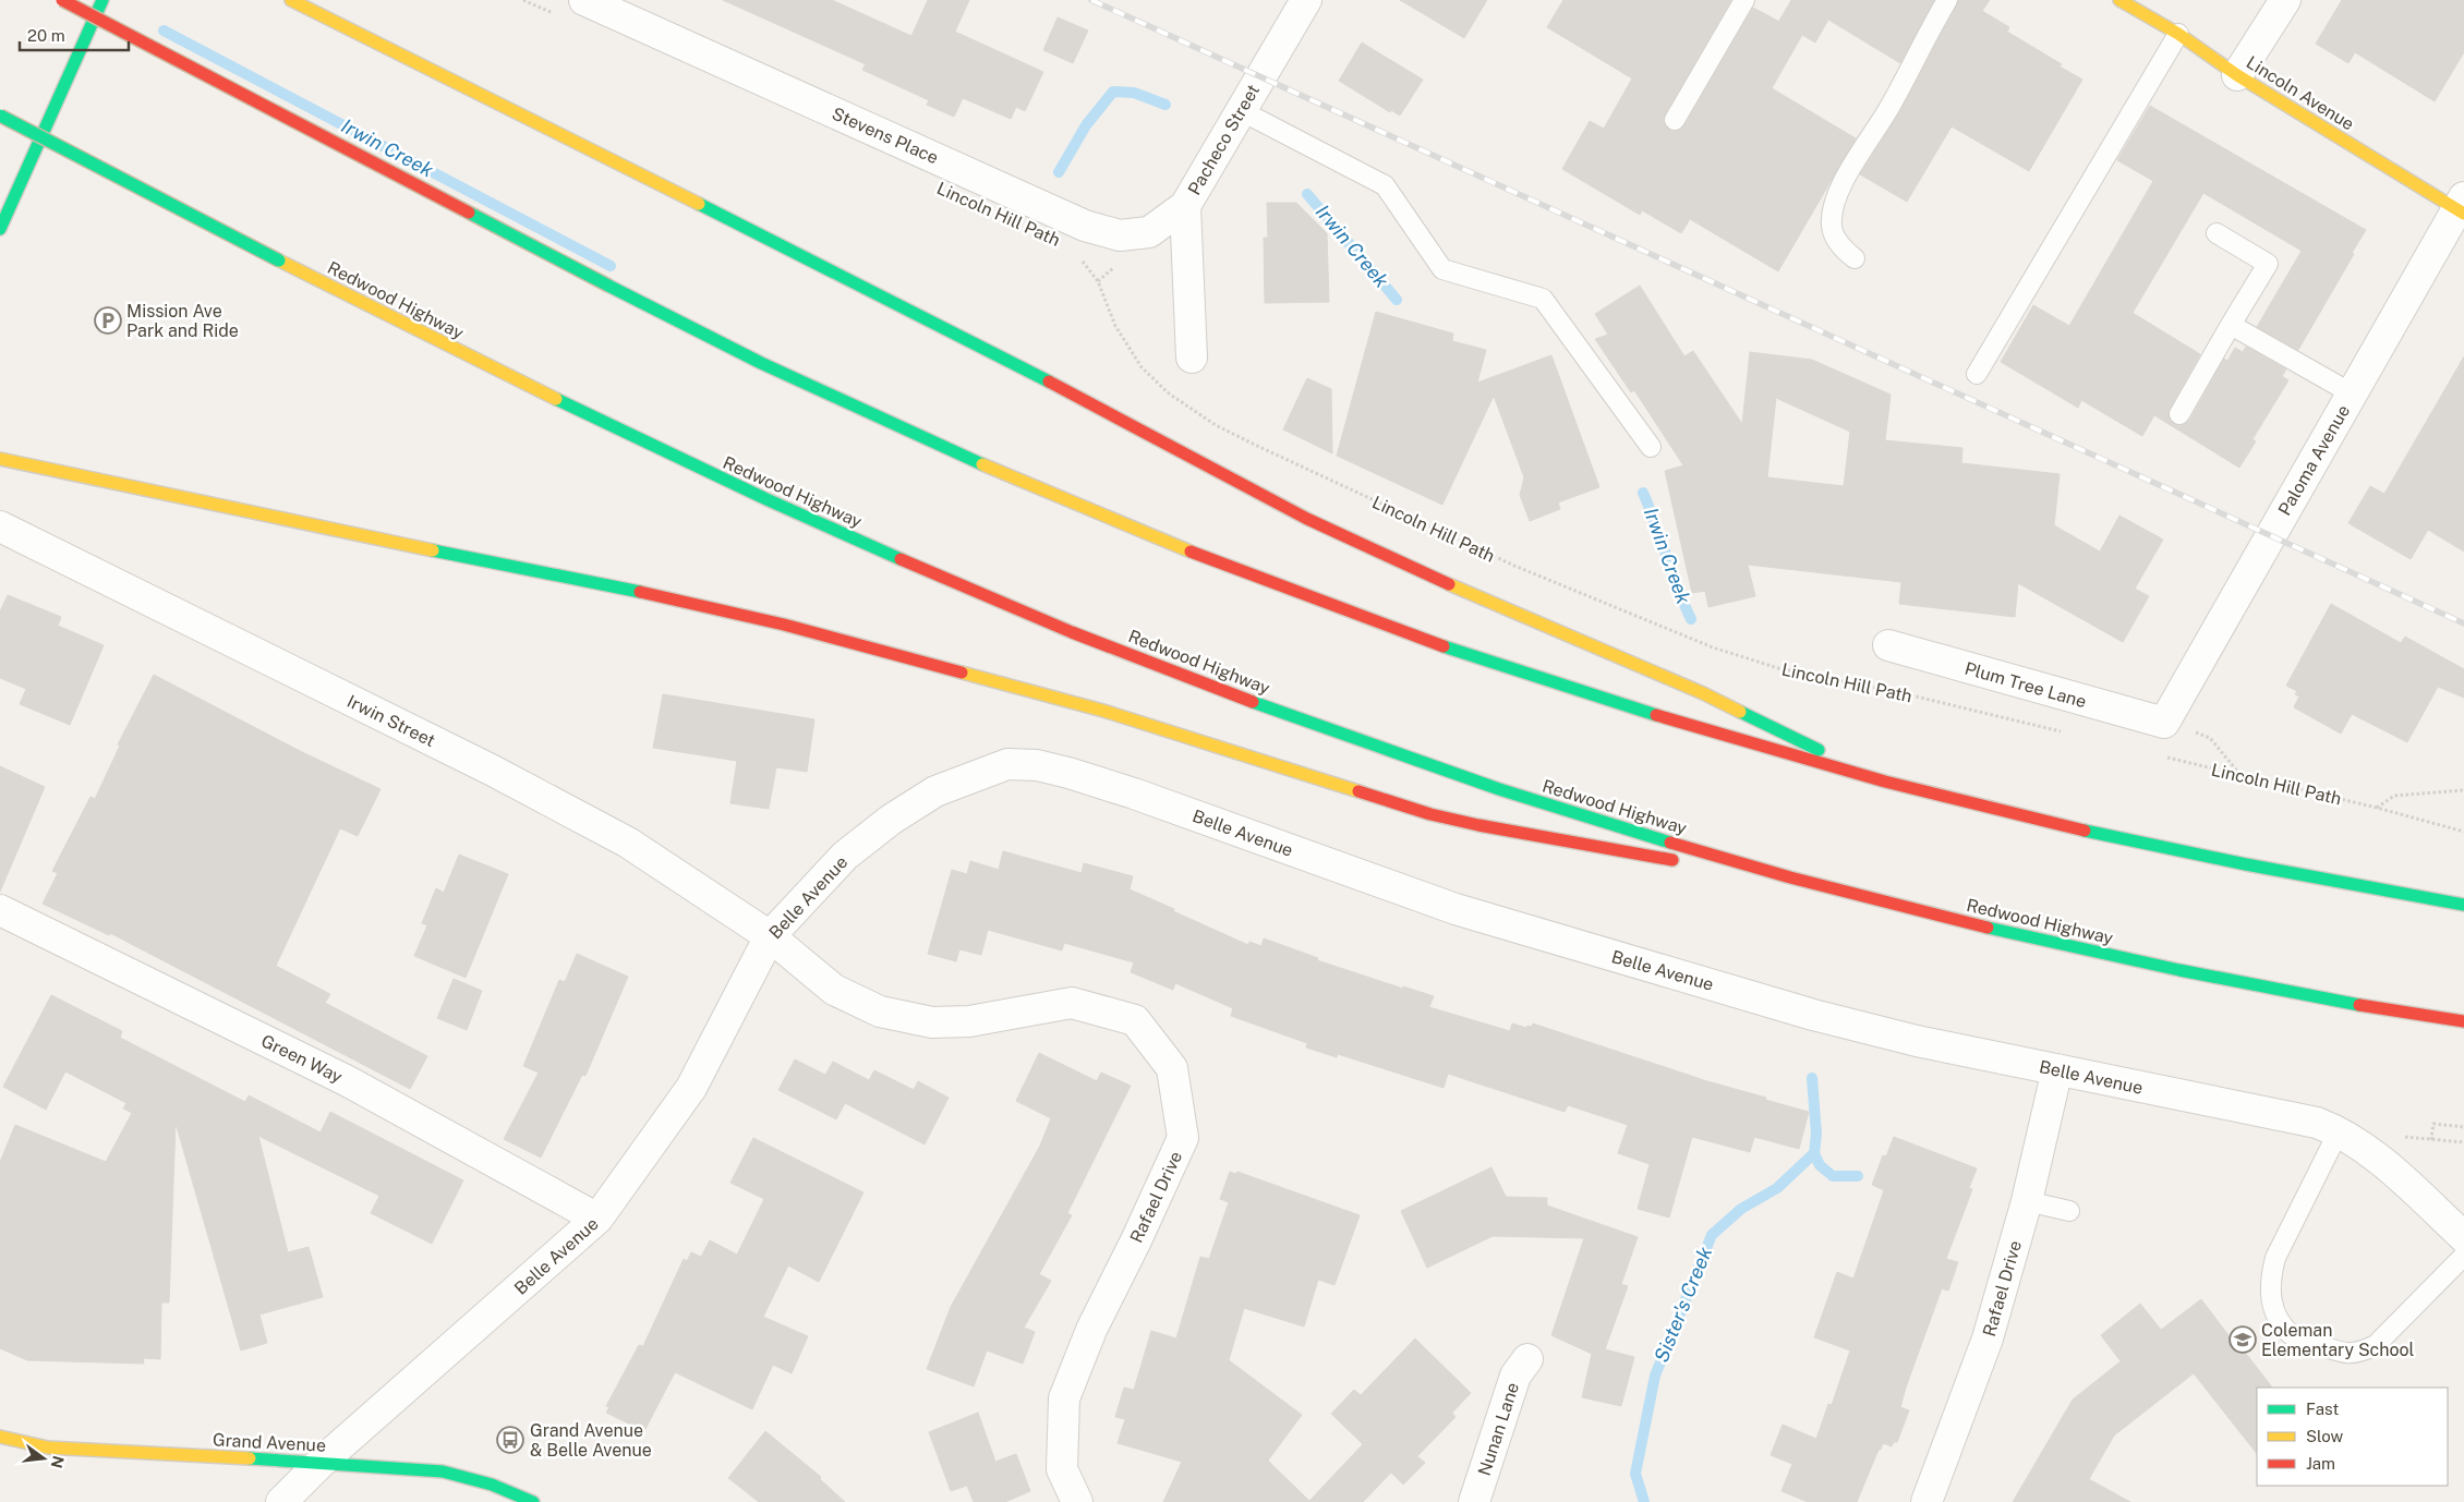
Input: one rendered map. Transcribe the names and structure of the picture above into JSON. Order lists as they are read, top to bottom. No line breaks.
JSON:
{"streets":{"main road":["Lincoln Avenue","Redwood Highway","Grand Avenue"],"street":["Stevens Place","Pacheco Street","Paloma Avenue","Plum Tree Lane","Irwin Street","Belle Avenue","Green Way","Rafael Drive","Nunan Lane"],"path":["Lincoln Hill Path"]},"crossings":[["Lincoln Avenue","Paloma Avenue"],["Stevens Place","Pacheco Street"],["Paloma Avenue","Plum Tree Lane"],["Irwin Street","Belle Avenue"],["Irwin Street","Rafael Drive"],["Belle Avenue","Green Way"],["Belle Avenue","Rafael Drive"],["Belle Avenue","Grand Avenue"]],"water":["Irwin Creek","Sister's Creek"],"places":{"parking":["Mission Ave Park and Ride"],"school or university":["Coleman Elementary School"],"bus stop":["Grand Avenue & Belle Avenue"]},"legend":["Fast","Slow","Jam"],"scale_bar":"20 m","north":"right"}
